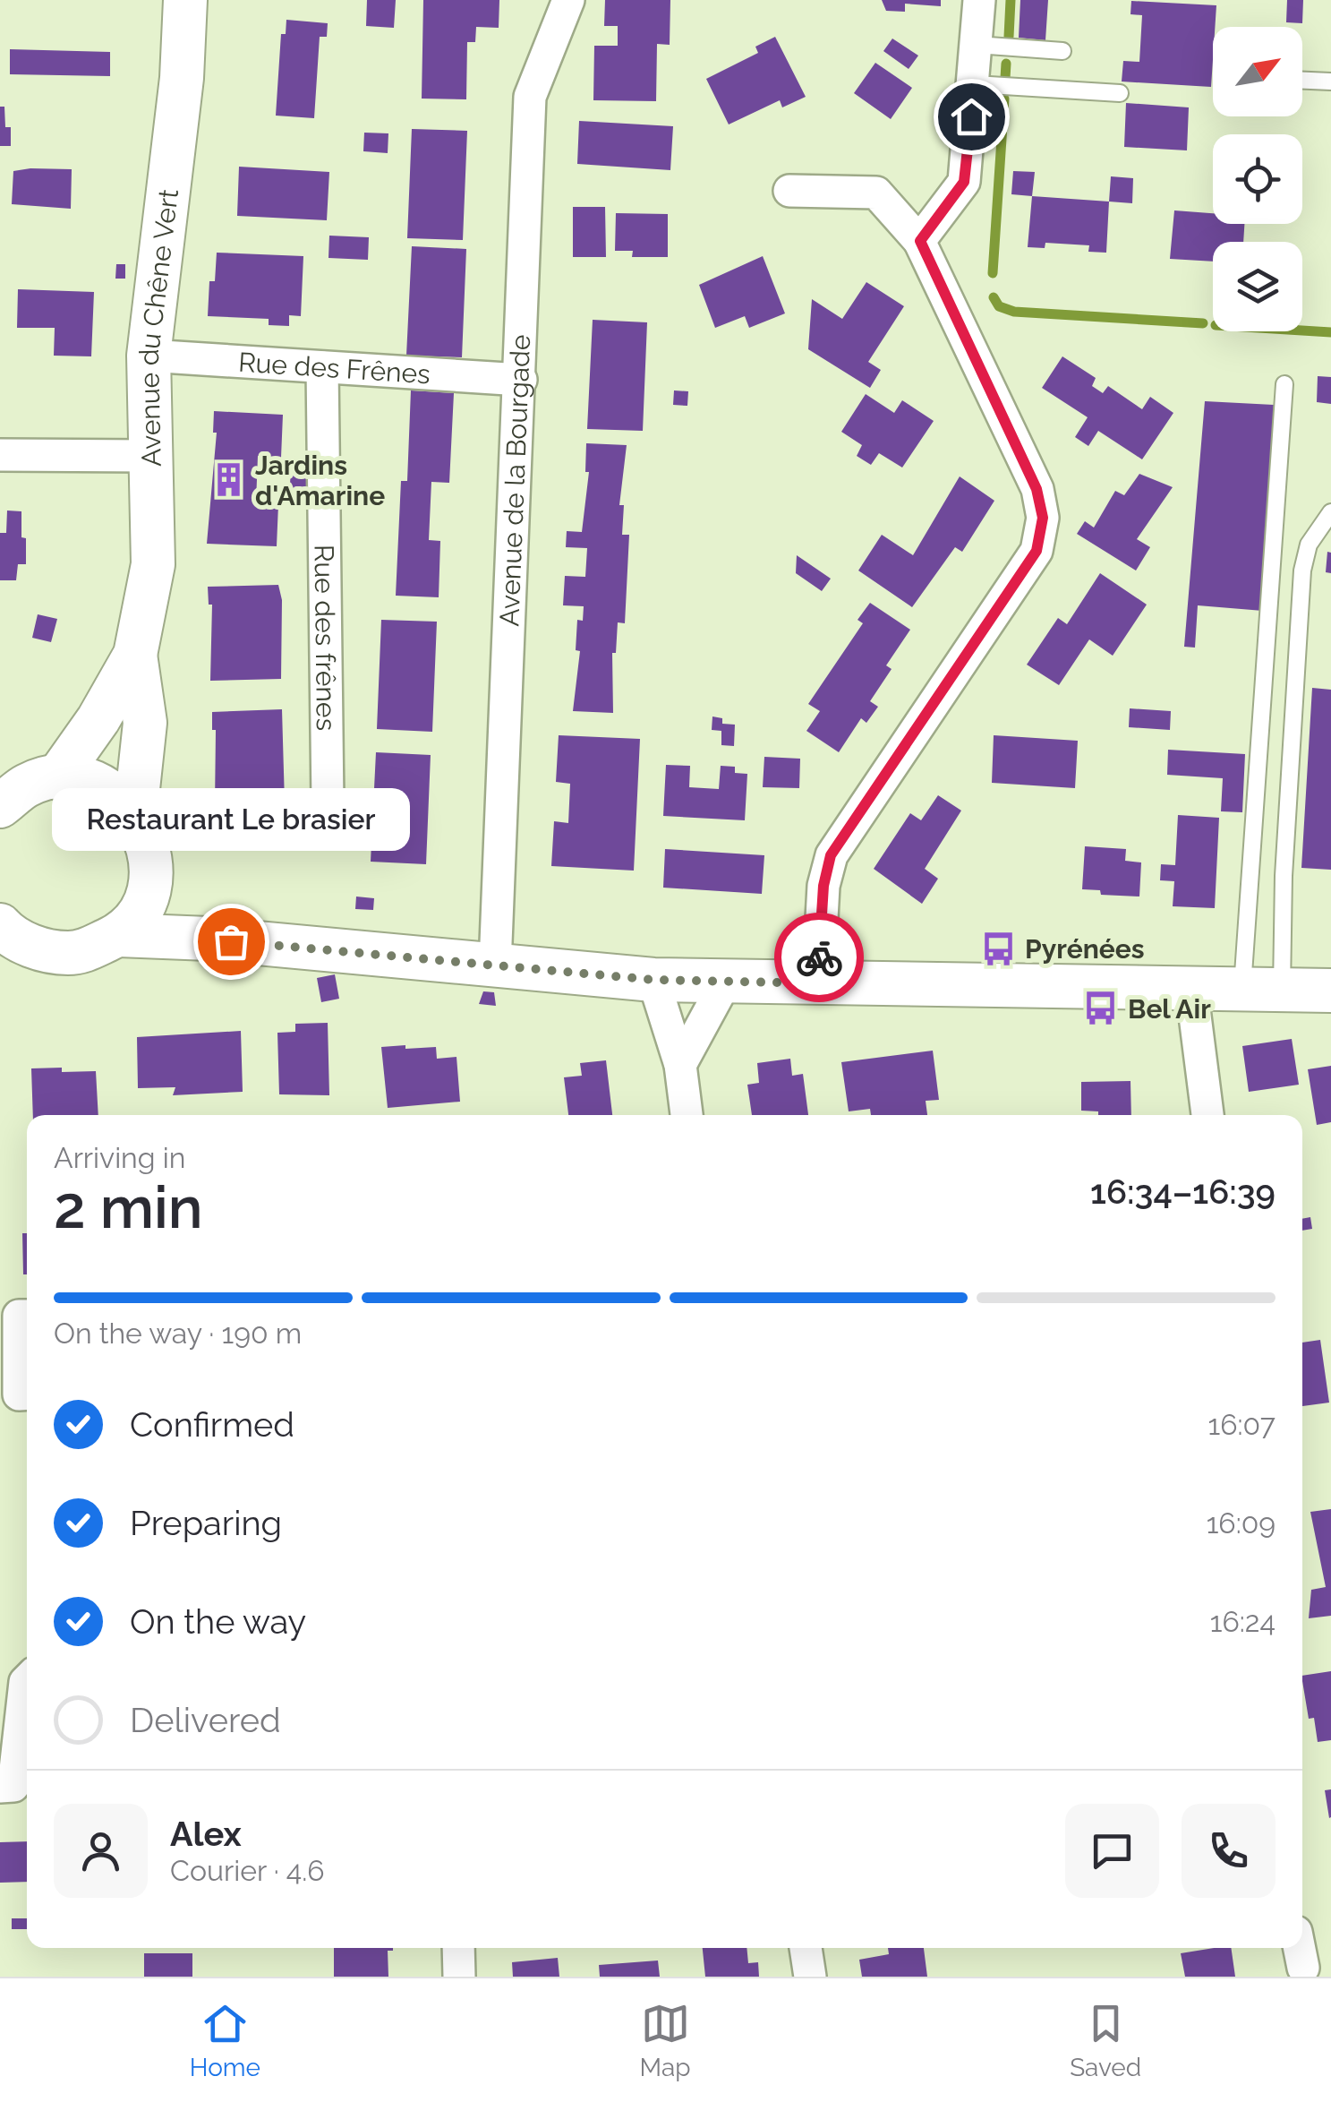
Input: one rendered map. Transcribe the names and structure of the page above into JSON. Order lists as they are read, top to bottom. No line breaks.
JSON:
{"streets":{"main road":["Avenue du Chêne Vert"],"street":["Rue des Frênes","Avenue de la Bourgade","Rue des frênes"]},"crossings":[["Avenue du Chêne Vert","Rue des Frênes"],["Rue des Frênes","Avenue de la Bourgade"],["Rue des Frênes","Rue des frênes"]],"places":{"building":["Jardins d'Amarine"],"other":["Restaurant Le brasier"],"bus stop":["Pyrénées","Bel Air"]},"north":"top right","page":{"bubble":"Restaurant Le brasier","heading":["2 min","Arriving in","16:34–16:39"],"panel":["Alex","Courier · 4.6"],"bar":"On the way · 190 m","list":[["Confirmed","16:07"],["Preparing","16:09"],["On the way","16:24"],"Delivered"],"tabs":["Home","Map","Saved"]}}
